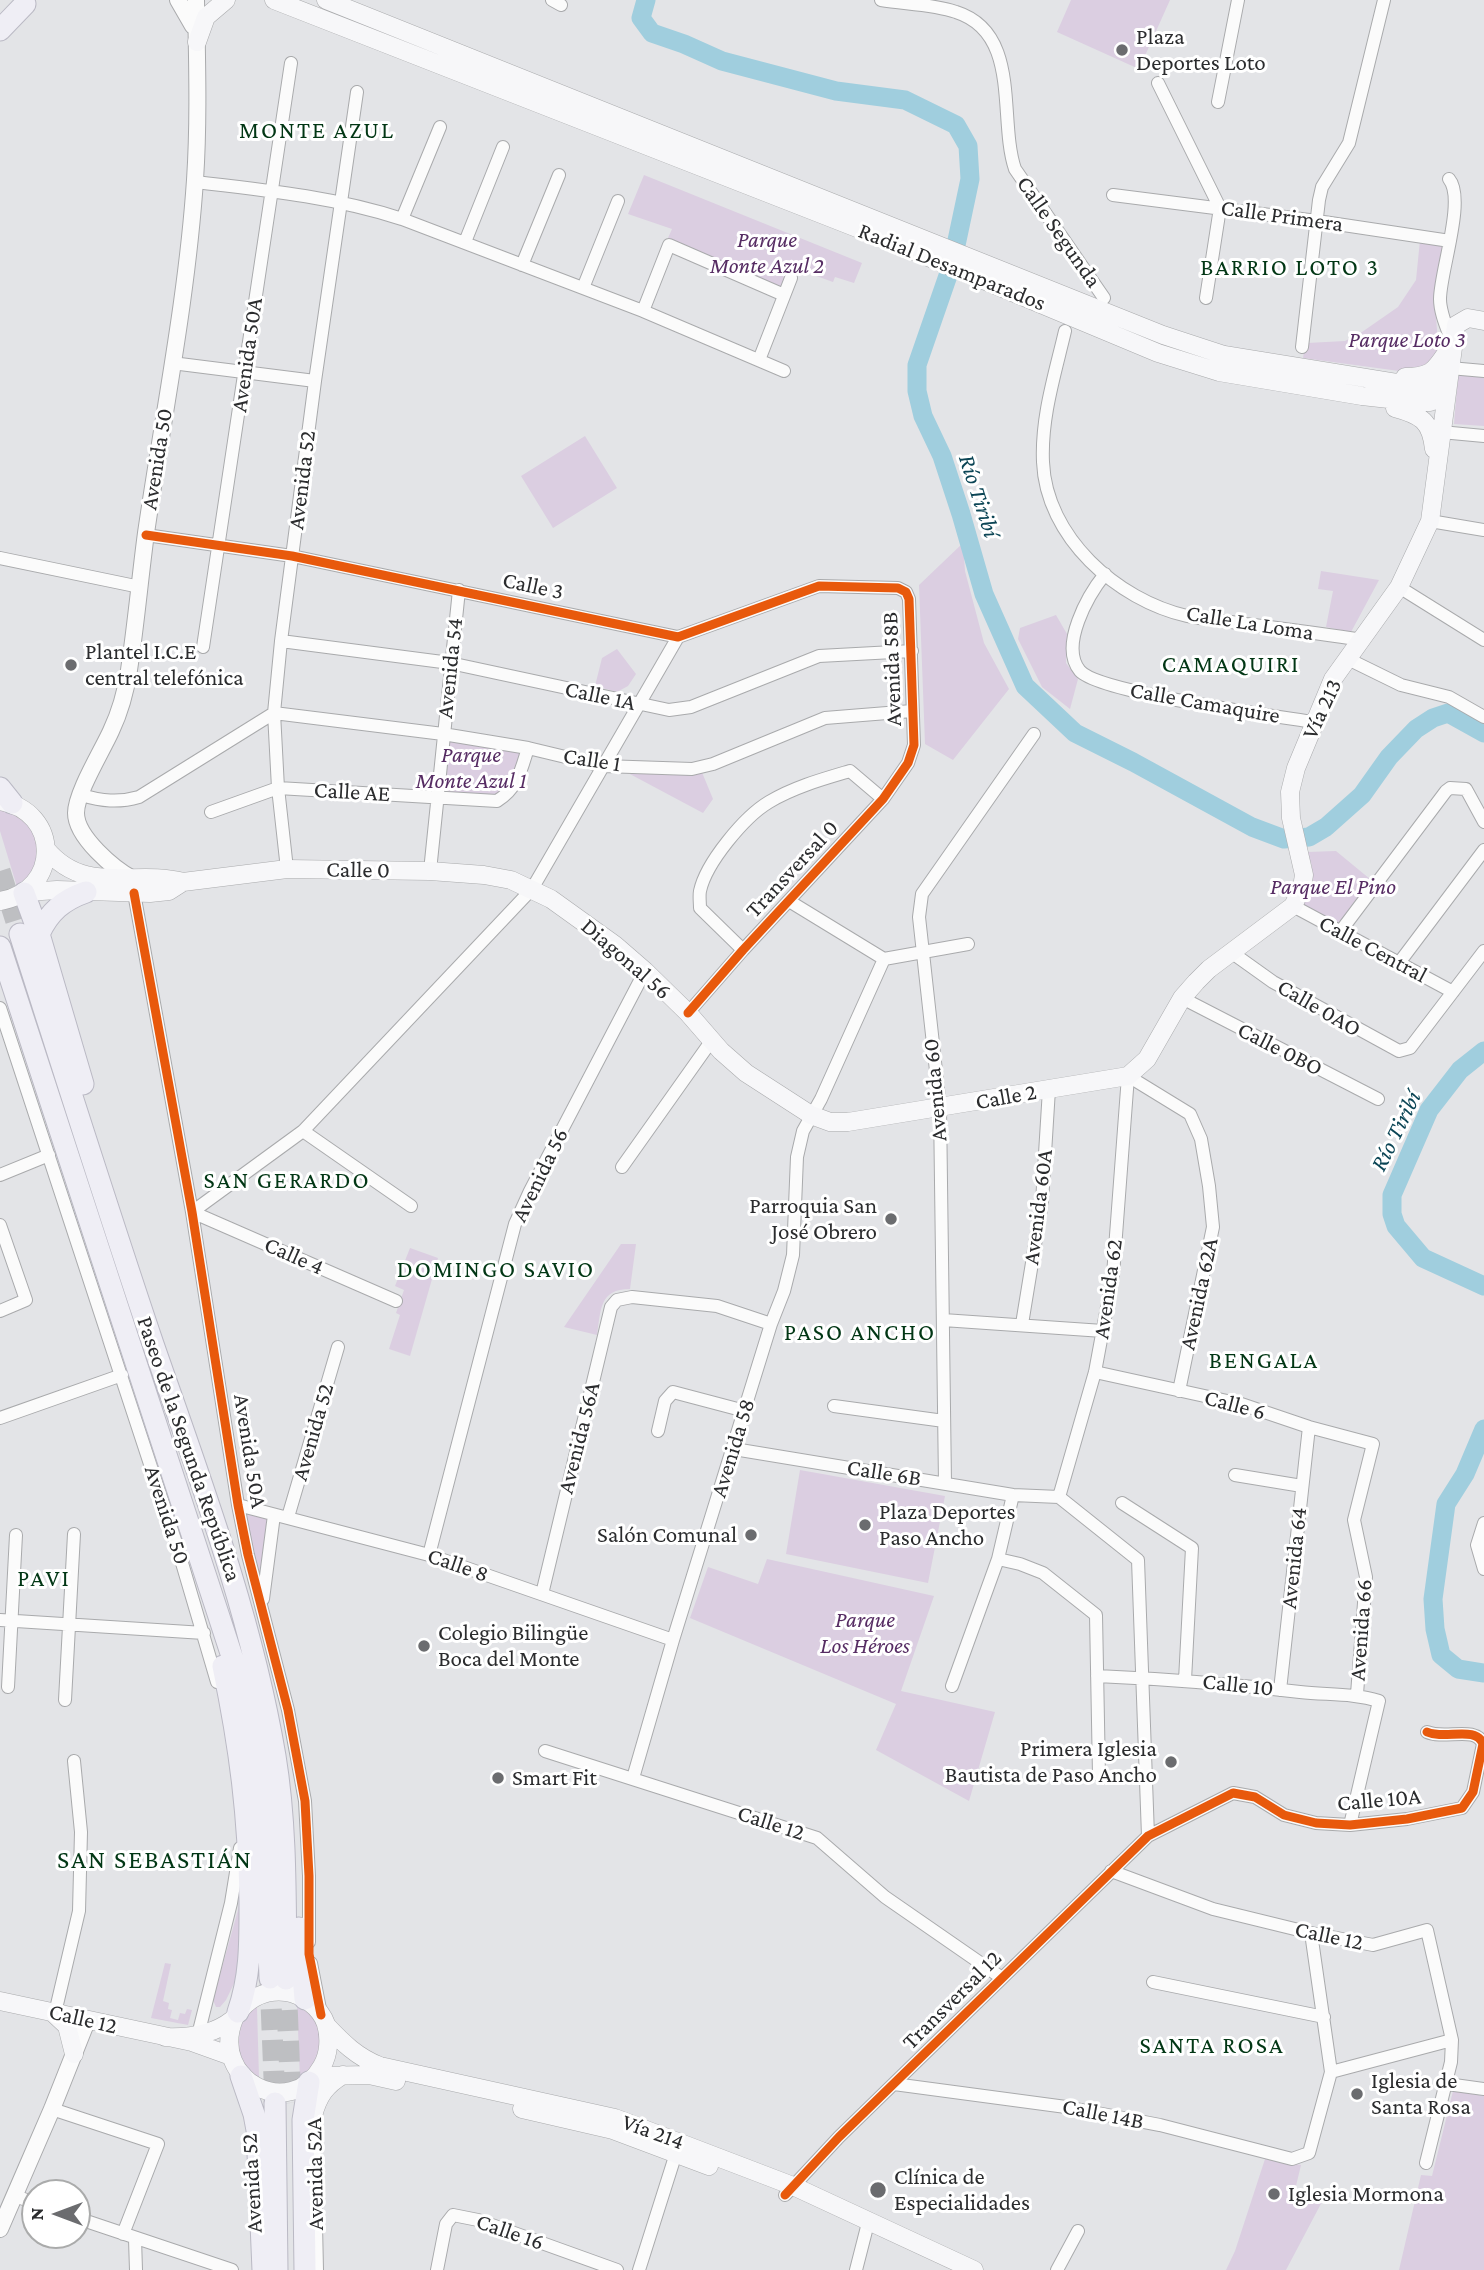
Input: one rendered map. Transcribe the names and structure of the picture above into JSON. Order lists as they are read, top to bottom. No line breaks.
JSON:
{"streets":{"highway":["Paseo de la Segunda República"],"main road":["Radial Desamparados","Vía 213","Calle 0","Diagonal 56","Calle 2","Calle 12","Vía 214"],"street":["Calle Primera","Calle Segunda","Avenida 50A","Avenida 50","Avenida 52","Calle 3","Calle La Loma","Avenida 54","Avenida 58B","Calle 1A","Calle Camaquire","Calle 1","Calle AE","Transversal 0","Calle Central","Calle 0AO","Calle 0BO","Avenida 60","Avenida 56","Avenida 60A","Calle 4","Avenida 62","Avenida 62A","Calle 6","Avenida 56A","Avenida 58","Calle 6B","Avenida 64","Calle 8","Avenida 66","Calle 10","Calle 10A","Transversal 12","Calle 14B","Avenida 52A","Calle 16"]},"crossings":[["Radial Desamparados","Vía 213"],["Avenida 50A","Avenida 50"],["Avenida 50A","Avenida 52"],["Avenida 50A","Calle 3"],["Avenida 50A","Calle 0"],["Avenida 50A","Calle 4"],["Avenida 50A","Calle 8"],["Avenida 50A","Calle 12"],["Avenida 50A","Vía 214"],["Avenida 50A","Avenida 52A"],["Avenida 50","Calle 3"],["Avenida 50","Calle 0"],["Avenida 50","Calle 12"],["Avenida 52","Calle 3"],["Avenida 52","Calle 1A"],["Avenida 52","Calle 1"],["Avenida 52","Calle AE"],["Avenida 52","Calle 0"],["Avenida 52","Calle 8"],["Avenida 52","Calle 12"],["Avenida 52","Vía 214"],["Avenida 52","Avenida 52A"],["Calle 3","Avenida 54"],["Calle 3","Avenida 58B"],["Calle La Loma","Calle Camaquire"],["Calle La Loma","Vía 213"],["Avenida 54","Calle 1A"],["Avenida 54","Calle 1"],["Avenida 54","Calle AE"],["Avenida 54","Calle 0"],["Avenida 58B","Calle 1A"],["Avenida 58B","Calle 1"],["Avenida 58B","Transversal 0"],["Calle Camaquire","Vía 213"],["Vía 213","Calle Central"],["Calle 1","Calle AE"],["Transversal 0","Diagonal 56"],["Calle 0","Diagonal 56"],["Calle 0","Paseo de la Segunda República"],["Calle Central","Calle 0AO"],["Diagonal 56","Calle 2"],["Diagonal 56","Avenida 56"],["Diagonal 56","Avenida 58"],["Avenida 60","Calle 2"],["Avenida 60","Calle 6B"],["Calle 2","Avenida 60A"],["Calle 2","Avenida 62"],["Calle 2","Avenida 62A"],["Calle 2","Avenida 58"],["Avenida 56","Calle 8"],["Avenida 62","Avenida 62A"],["Avenida 62","Calle 6"],["Avenida 62","Calle 6B"],["Avenida 62A","Calle 6"],["Calle 6","Avenida 64"],["Calle 6","Avenida 66"],["Avenida 56A","Avenida 58"],["Avenida 56A","Calle 8"],["Avenida 58","Calle 6B"],["Avenida 58","Calle 8"],["Avenida 58","Calle 12"],["Avenida 64","Calle 10"],["Avenida 66","Calle 10"],["Avenida 66","Calle 10A"],["Calle 10A","Transversal 12"],["Calle 12","Transversal 12"],["Calle 12","Vía 214"],["Calle 12","Avenida 52A"],["Transversal 12","Calle 14B"],["Transversal 12","Vía 214"],["Vía 214","Avenida 52A"]],"districts":["MONTE AZUL","BARRIO LOTO 3","CAMAQUIRI","SAN GERARDO","DOMINGO SAVIO","PASO ANCHO","BENGALA","PAVI","SAN SEBASTIÁN","SANTA ROSA"],"water":["Río Tiribí"],"parks":["Parque Monte Azul 2","Parque Loto 3","Parque Monte Azul 1","Parque El Pino","Parque Los Héroes"],"places":["Plaza Deportes Loto","Plantel I.C.E central telefónica","Parroquia San José Obrero","Plaza Deportes Paso Ancho","Salón Comunal","Colegio Bilingüe Boca del Monte","Primera Iglesia Bautista de Paso Ancho","Smart Fit","Iglesia de Santa Rosa","Clínica de Especialidades","Iglesia Mormona"],"north":"left"}
